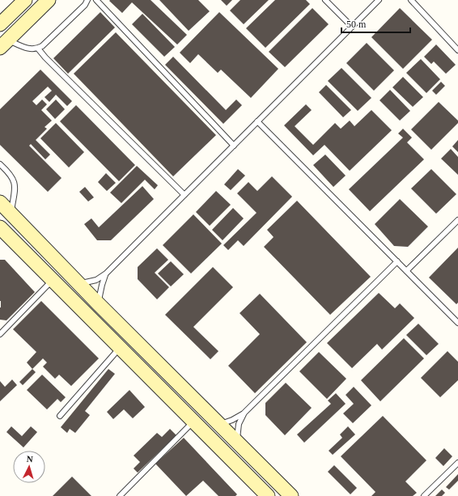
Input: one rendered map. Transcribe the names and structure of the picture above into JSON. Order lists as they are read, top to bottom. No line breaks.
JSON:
{"scale_bar":"50 m","north":"top"}
